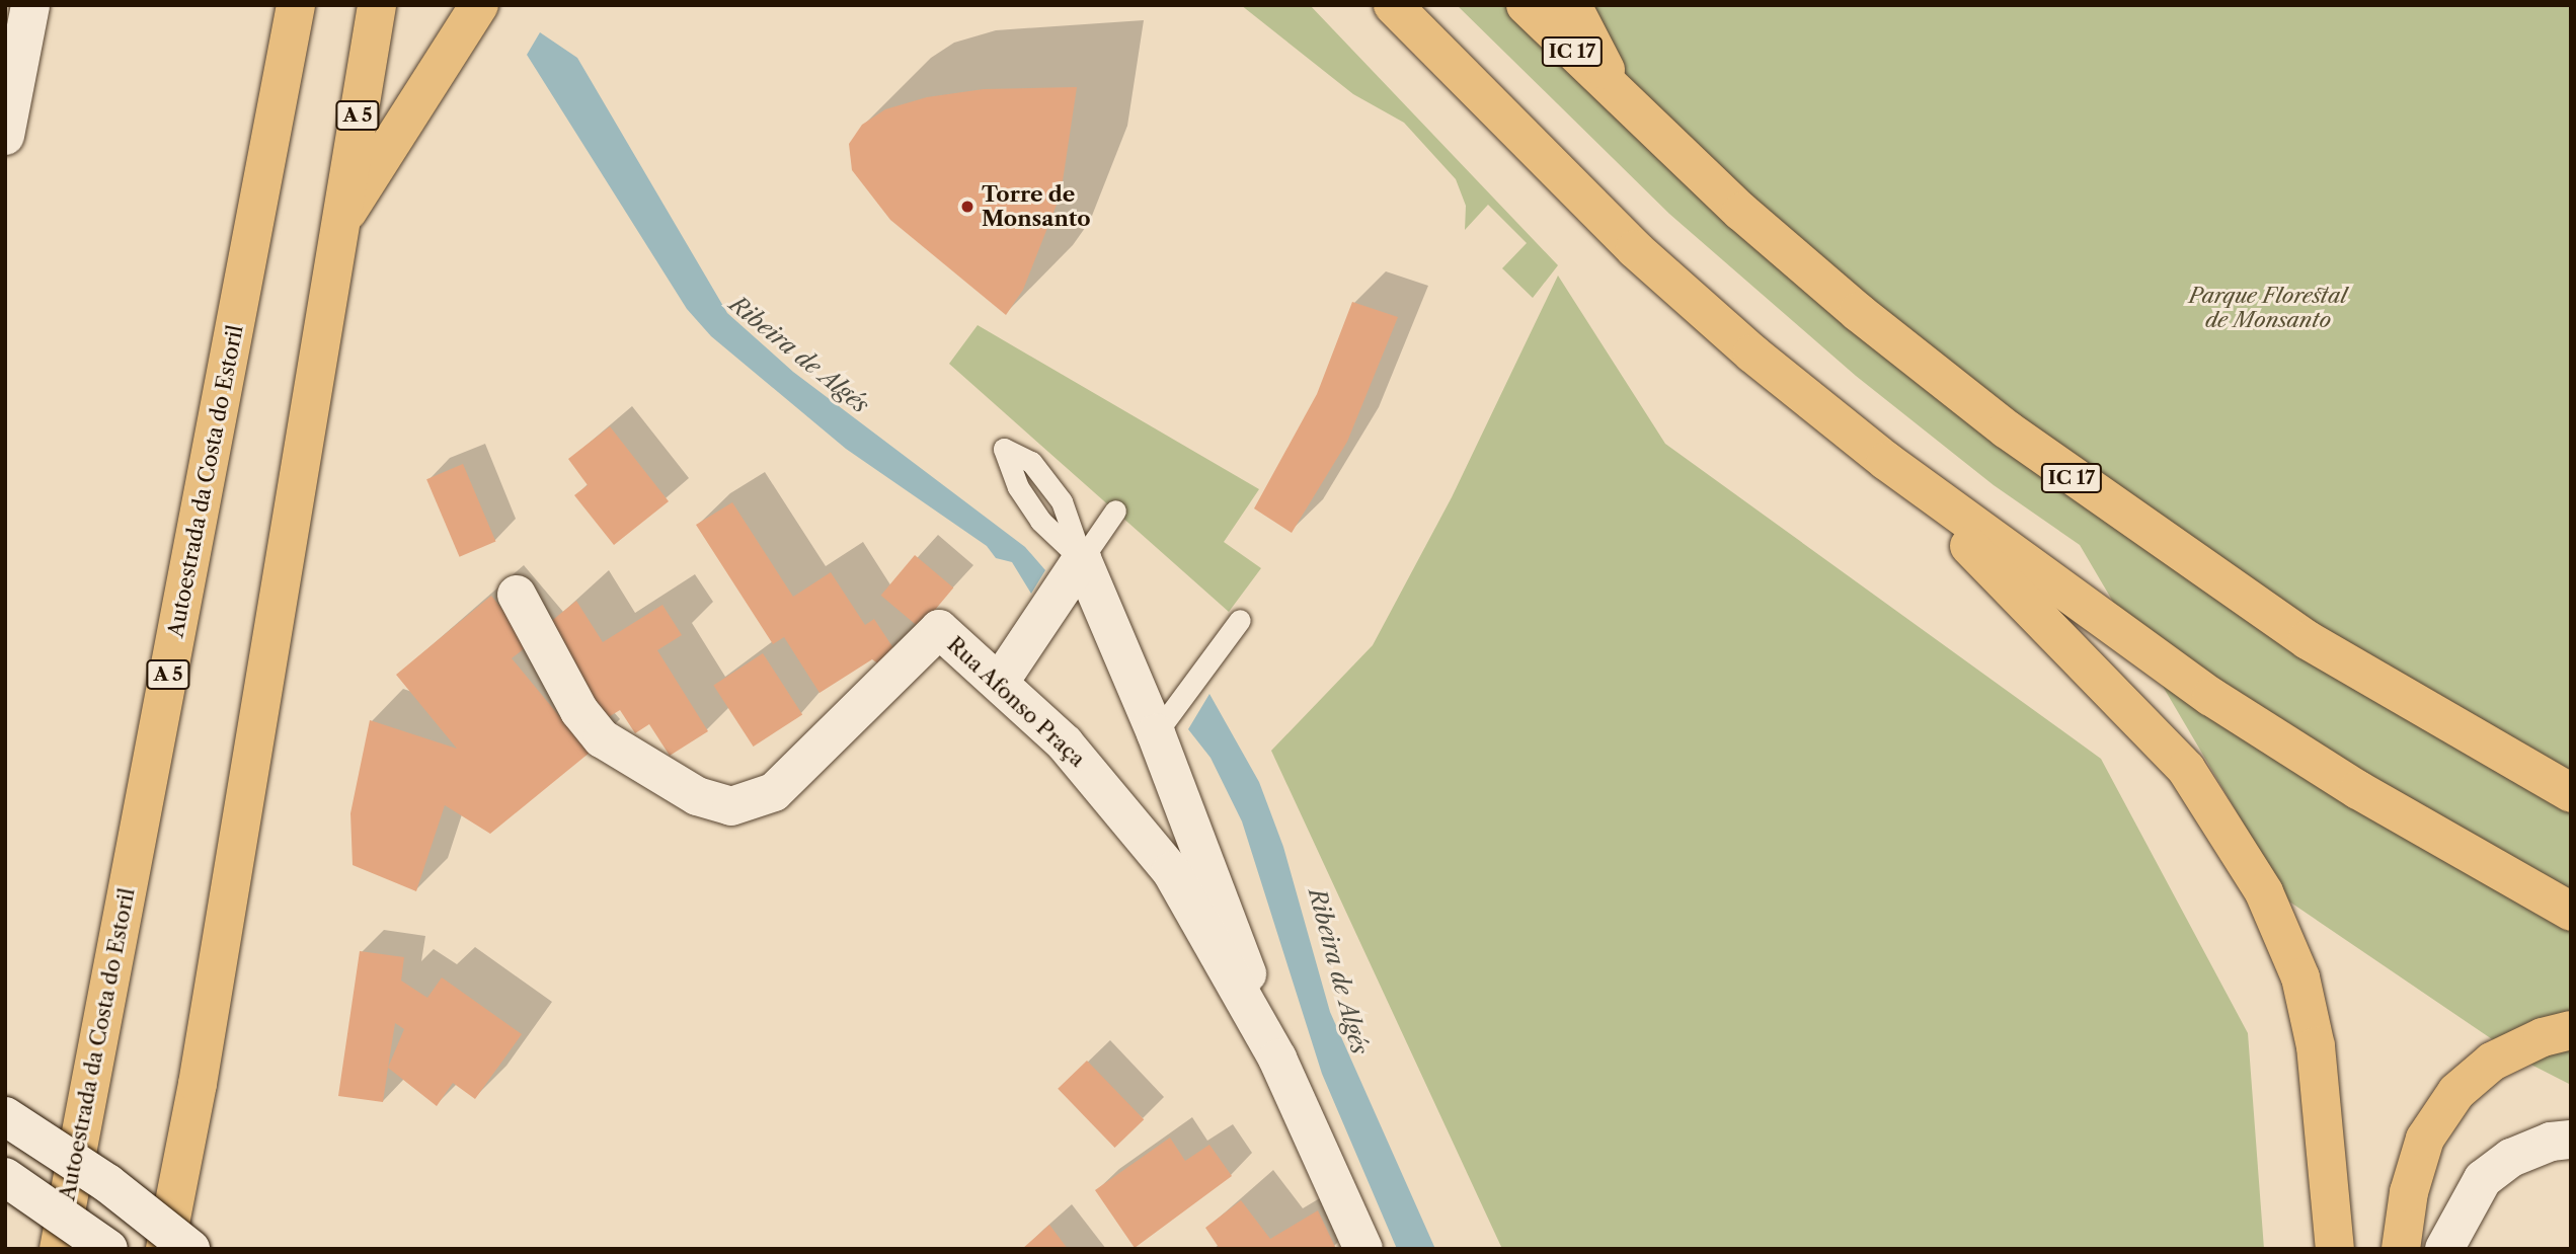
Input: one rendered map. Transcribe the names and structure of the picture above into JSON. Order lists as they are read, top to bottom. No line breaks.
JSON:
{"streets":{"highway":["IC 17","A 5","Autoestrada da Costa do Estoril"],"street":["Rua Afonso Praça"]},"water":["Ribeira de Algés"],"parks":["Parque Florestal de Monsanto"],"places":["Torre de Monsanto"]}
